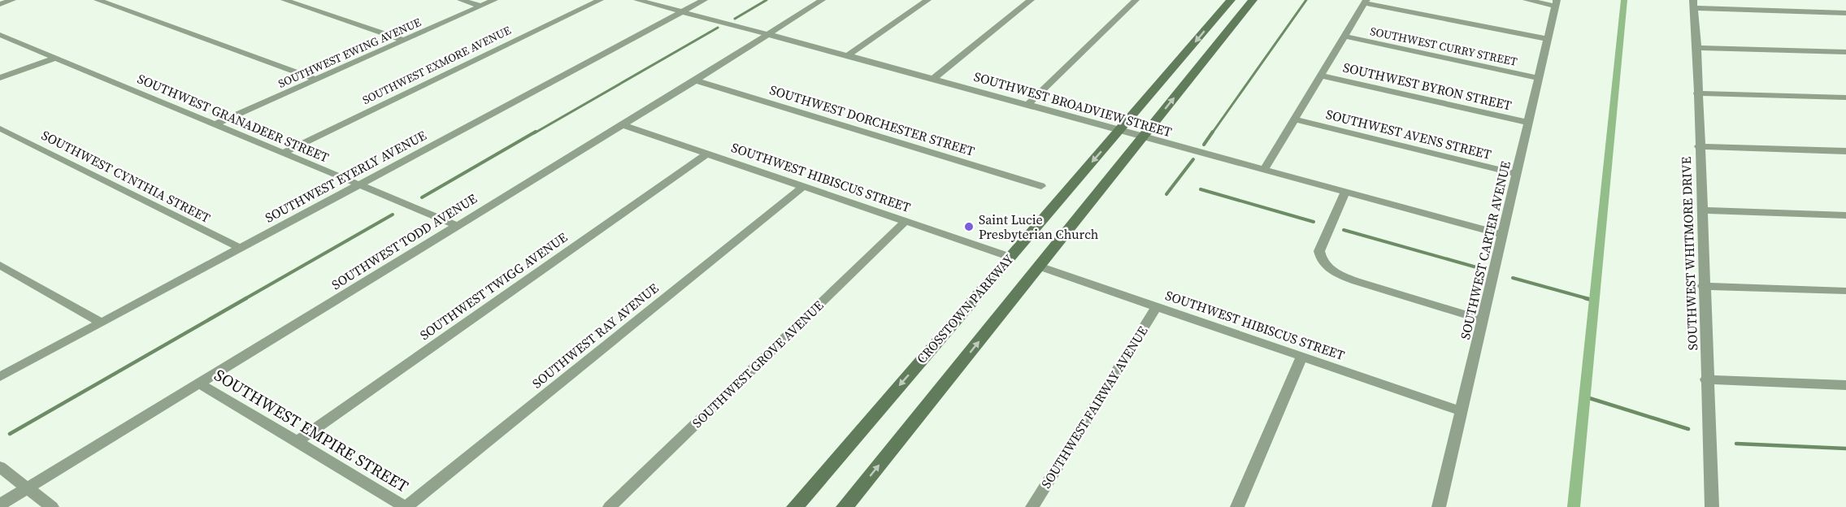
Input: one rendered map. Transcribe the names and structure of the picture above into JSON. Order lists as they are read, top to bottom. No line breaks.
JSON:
{"streets":{"main road":["CROSSTOWN PARKWAY"],"street":["SOUTHWEST CURRY STREET","SOUTHWEST EWING AVENUE","SOUTHWEST EXMORE AVENUE","SOUTHWEST BYRON STREET","SOUTHWEST BROADVIEW STREET","SOUTHWEST GRANADEER STREET","SOUTHWEST DORCHESTER STREET","SOUTHWEST AVENS STREET","SOUTHWEST CYNTHIA STREET","SOUTHWEST EYERLY AVENUE","SOUTHWEST HIBISCUS STREET","SOUTHWEST TODD AVENUE","SOUTHWEST CARTER AVENUE","SOUTHWEST WHITMORE DRIVE","SOUTHWEST TWIGG AVENUE","SOUTHWEST RAY AVENUE","SOUTHWEST GROVE AVENUE","SOUTHWEST FAIRWAY AVENUE","SOUTHWEST EMPIRE STREET"]},"crossings":[["SOUTHWEST CURRY STREET","SOUTHWEST CARTER AVENUE"],["SOUTHWEST EWING AVENUE","SOUTHWEST GRANADEER STREET"],["SOUTHWEST EXMORE AVENUE","SOUTHWEST GRANADEER STREET"],["SOUTHWEST BYRON STREET","SOUTHWEST CARTER AVENUE"],["SOUTHWEST BROADVIEW STREET","SOUTHWEST EYERLY AVENUE"],["SOUTHWEST BROADVIEW STREET","SOUTHWEST TODD AVENUE"],["SOUTHWEST BROADVIEW STREET","SOUTHWEST CARTER AVENUE"],["SOUTHWEST BROADVIEW STREET","CROSSTOWN PARKWAY"],["SOUTHWEST GRANADEER STREET","SOUTHWEST EYERLY AVENUE"],["SOUTHWEST GRANADEER STREET","SOUTHWEST TODD AVENUE"],["SOUTHWEST DORCHESTER STREET","SOUTHWEST TODD AVENUE"],["SOUTHWEST AVENS STREET","SOUTHWEST CARTER AVENUE"],["SOUTHWEST CYNTHIA STREET","SOUTHWEST EYERLY AVENUE"],["SOUTHWEST HIBISCUS STREET","SOUTHWEST TODD AVENUE"],["SOUTHWEST HIBISCUS STREET","SOUTHWEST CARTER AVENUE"],["SOUTHWEST HIBISCUS STREET","SOUTHWEST TWIGG AVENUE"],["SOUTHWEST HIBISCUS STREET","CROSSTOWN PARKWAY"],["SOUTHWEST HIBISCUS STREET","SOUTHWEST RAY AVENUE"],["SOUTHWEST HIBISCUS STREET","SOUTHWEST GROVE AVENUE"],["SOUTHWEST HIBISCUS STREET","SOUTHWEST FAIRWAY AVENUE"],["SOUTHWEST TODD AVENUE","SOUTHWEST EMPIRE STREET"],["SOUTHWEST TWIGG AVENUE","SOUTHWEST EMPIRE STREET"],["SOUTHWEST RAY AVENUE","SOUTHWEST EMPIRE STREET"]],"places":["Saint Lucie Presbyterian Church"]}
